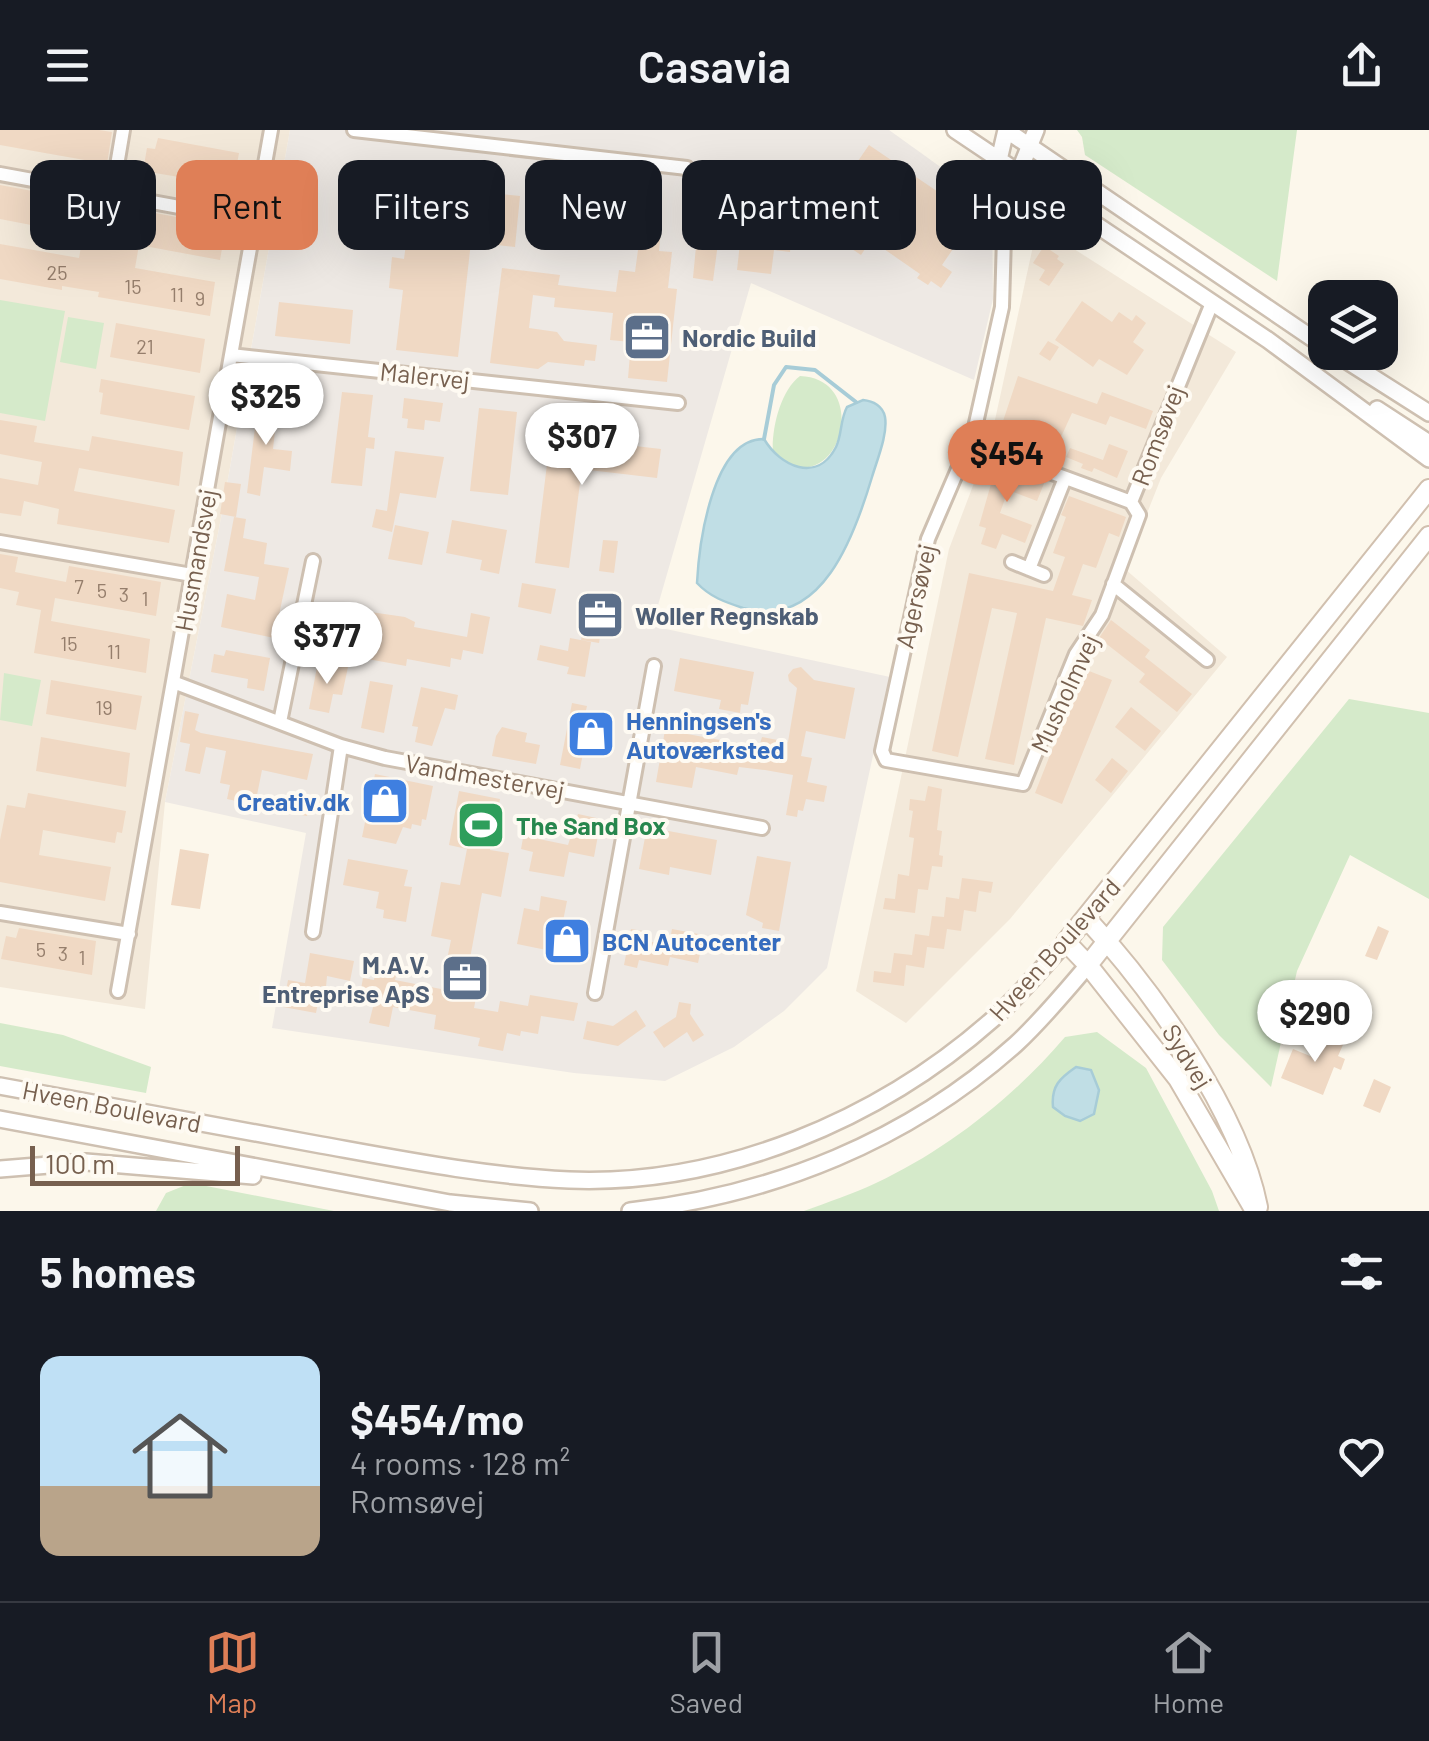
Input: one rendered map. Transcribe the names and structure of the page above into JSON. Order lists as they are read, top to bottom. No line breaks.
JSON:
{"streets":{"main road":["Hveen Boulevard","Sydvej"],"street":["Malervej","Romsøvej","Husmandsvej","Agersøvej","Musholmvej","Vandmestervej"]},"crossings":[["Malervej","Husmandsvej"],["Romsøvej","Agersøvej"],["Romsøvej","Musholmvej"],["Husmandsvej","Vandmestervej"],["Agersøvej","Musholmvej"],["Hveen Boulevard","Sydvej"]],"places":{"office":["Nordic Build","Woller Regnskab","M.A.V. Entreprise ApS"],"shop":["Henningsen's Autoværksted","Creativ.dk","BCN Autocenter"],"sports":["The Sand Box"]},"house_numbers":["25","15","11","9","21","7","5","3","1","15","11","19","5","3","1"],"scale_bar":"100 m","page":{"header":"Casavia","chip":["Buy","Rent","Filters","New","Apartment","House"],"price":["$325","$307","$454","$377","$290"],"scale":"100 m","heading":"5 homes","list":[{"name":"$454/mo","note":"4 rooms · 128 m² · Romsøvej"}],"tabs":["Map","Saved","Home"]}}
